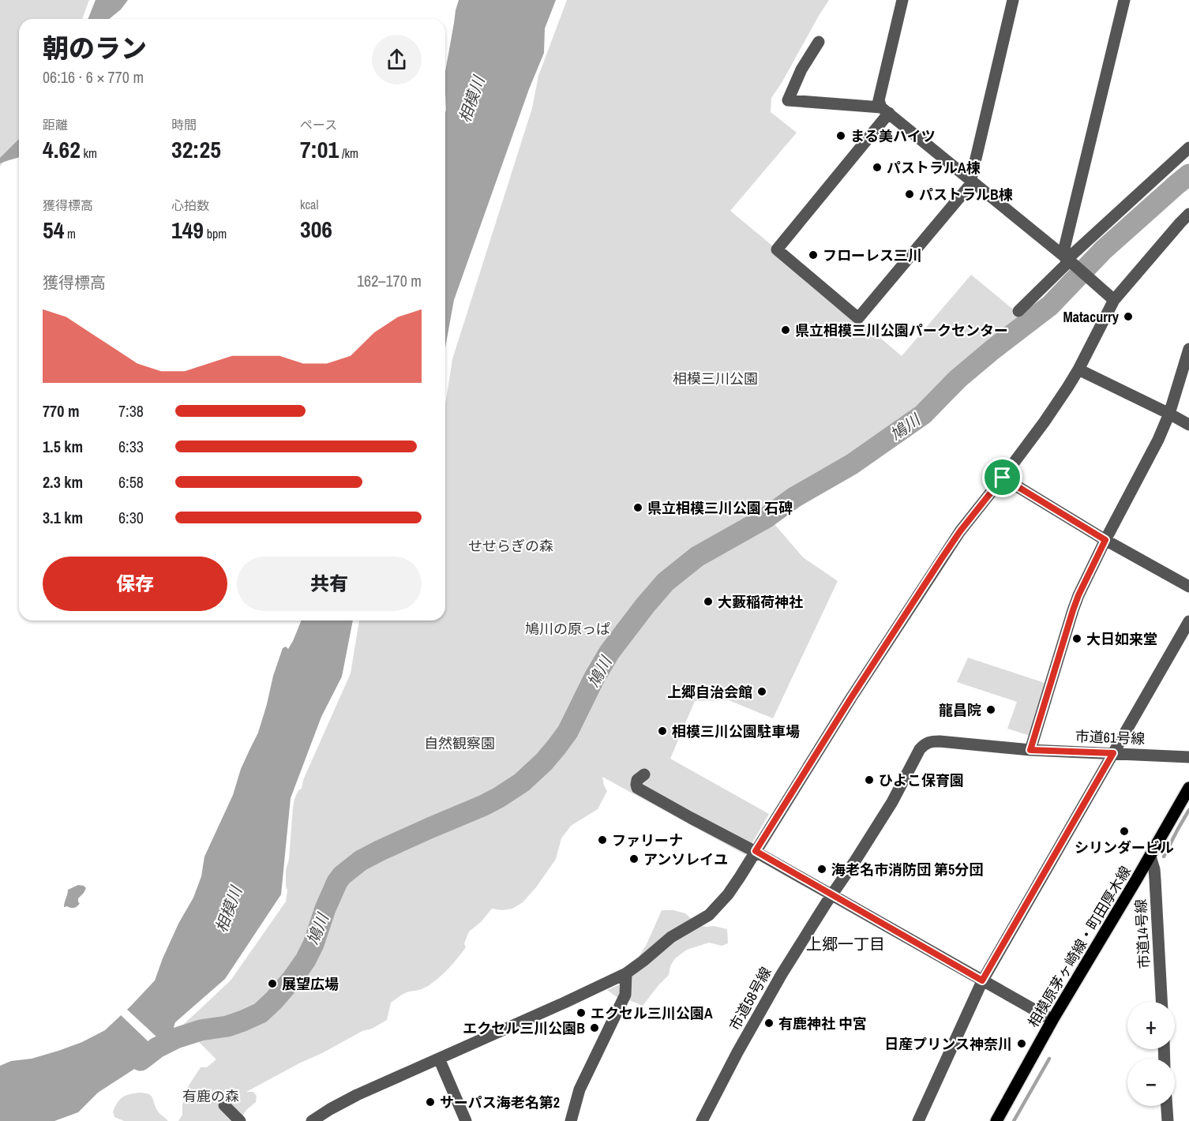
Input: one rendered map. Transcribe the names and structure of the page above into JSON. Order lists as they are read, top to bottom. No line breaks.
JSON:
{"streets":{"main road":["相模原茅ヶ崎線・町田厚木線"],"street":["市道61号線","市道14号線","市道58号線"]},"crossings":[["市道61号線","市道58号線"],["市道14号線","相模原茅ヶ崎線・町田厚木線"]],"districts":["上郷一丁目"],"water":["相模川","鳩川"],"parks":["相模三川公園","せせらぎの森","鳩川の原っぱ","自然観察園","有鹿の森"],"places":["まる美ハイツ","パストラルA棟","パストラルB棟","フローレス三川","Matacurry","県立相模三川公園パークセンター","県立相模三川公園 石碑","大藪稲荷神社","大日如来堂","上郷自治会館","龍昌院","相模三川公園駐車場","ひよこ保育園","シリンダービル","ファリーナ","アンソレイユ","海老名市消防団 第5分団","展望広場","エクセル三川公園A","有鹿神社 中宮","エクセル三川公園B","日産プリンス神奈川","サーパス海老名第2"],"page":{"heading":["朝のラン","06:16 · 6 × 770 m"],"stats":[["距離","4.62 km"],["時間","32:25"],["ペース","7:01 /km"],["獲得標高","54 m"],["心拍数","149 bpm"],["kcal","306"]],"chart":["獲得標高","162–170 m"],"list":[{"name":"770 m","note":"7:38"},{"name":"1.5 km","note":"6:33"},{"name":"2.3 km","note":"6:58"},{"name":"3.1 km","note":"6:30"}],"buttons":["保存","共有"],"map_buttons":["+","−"]}}
